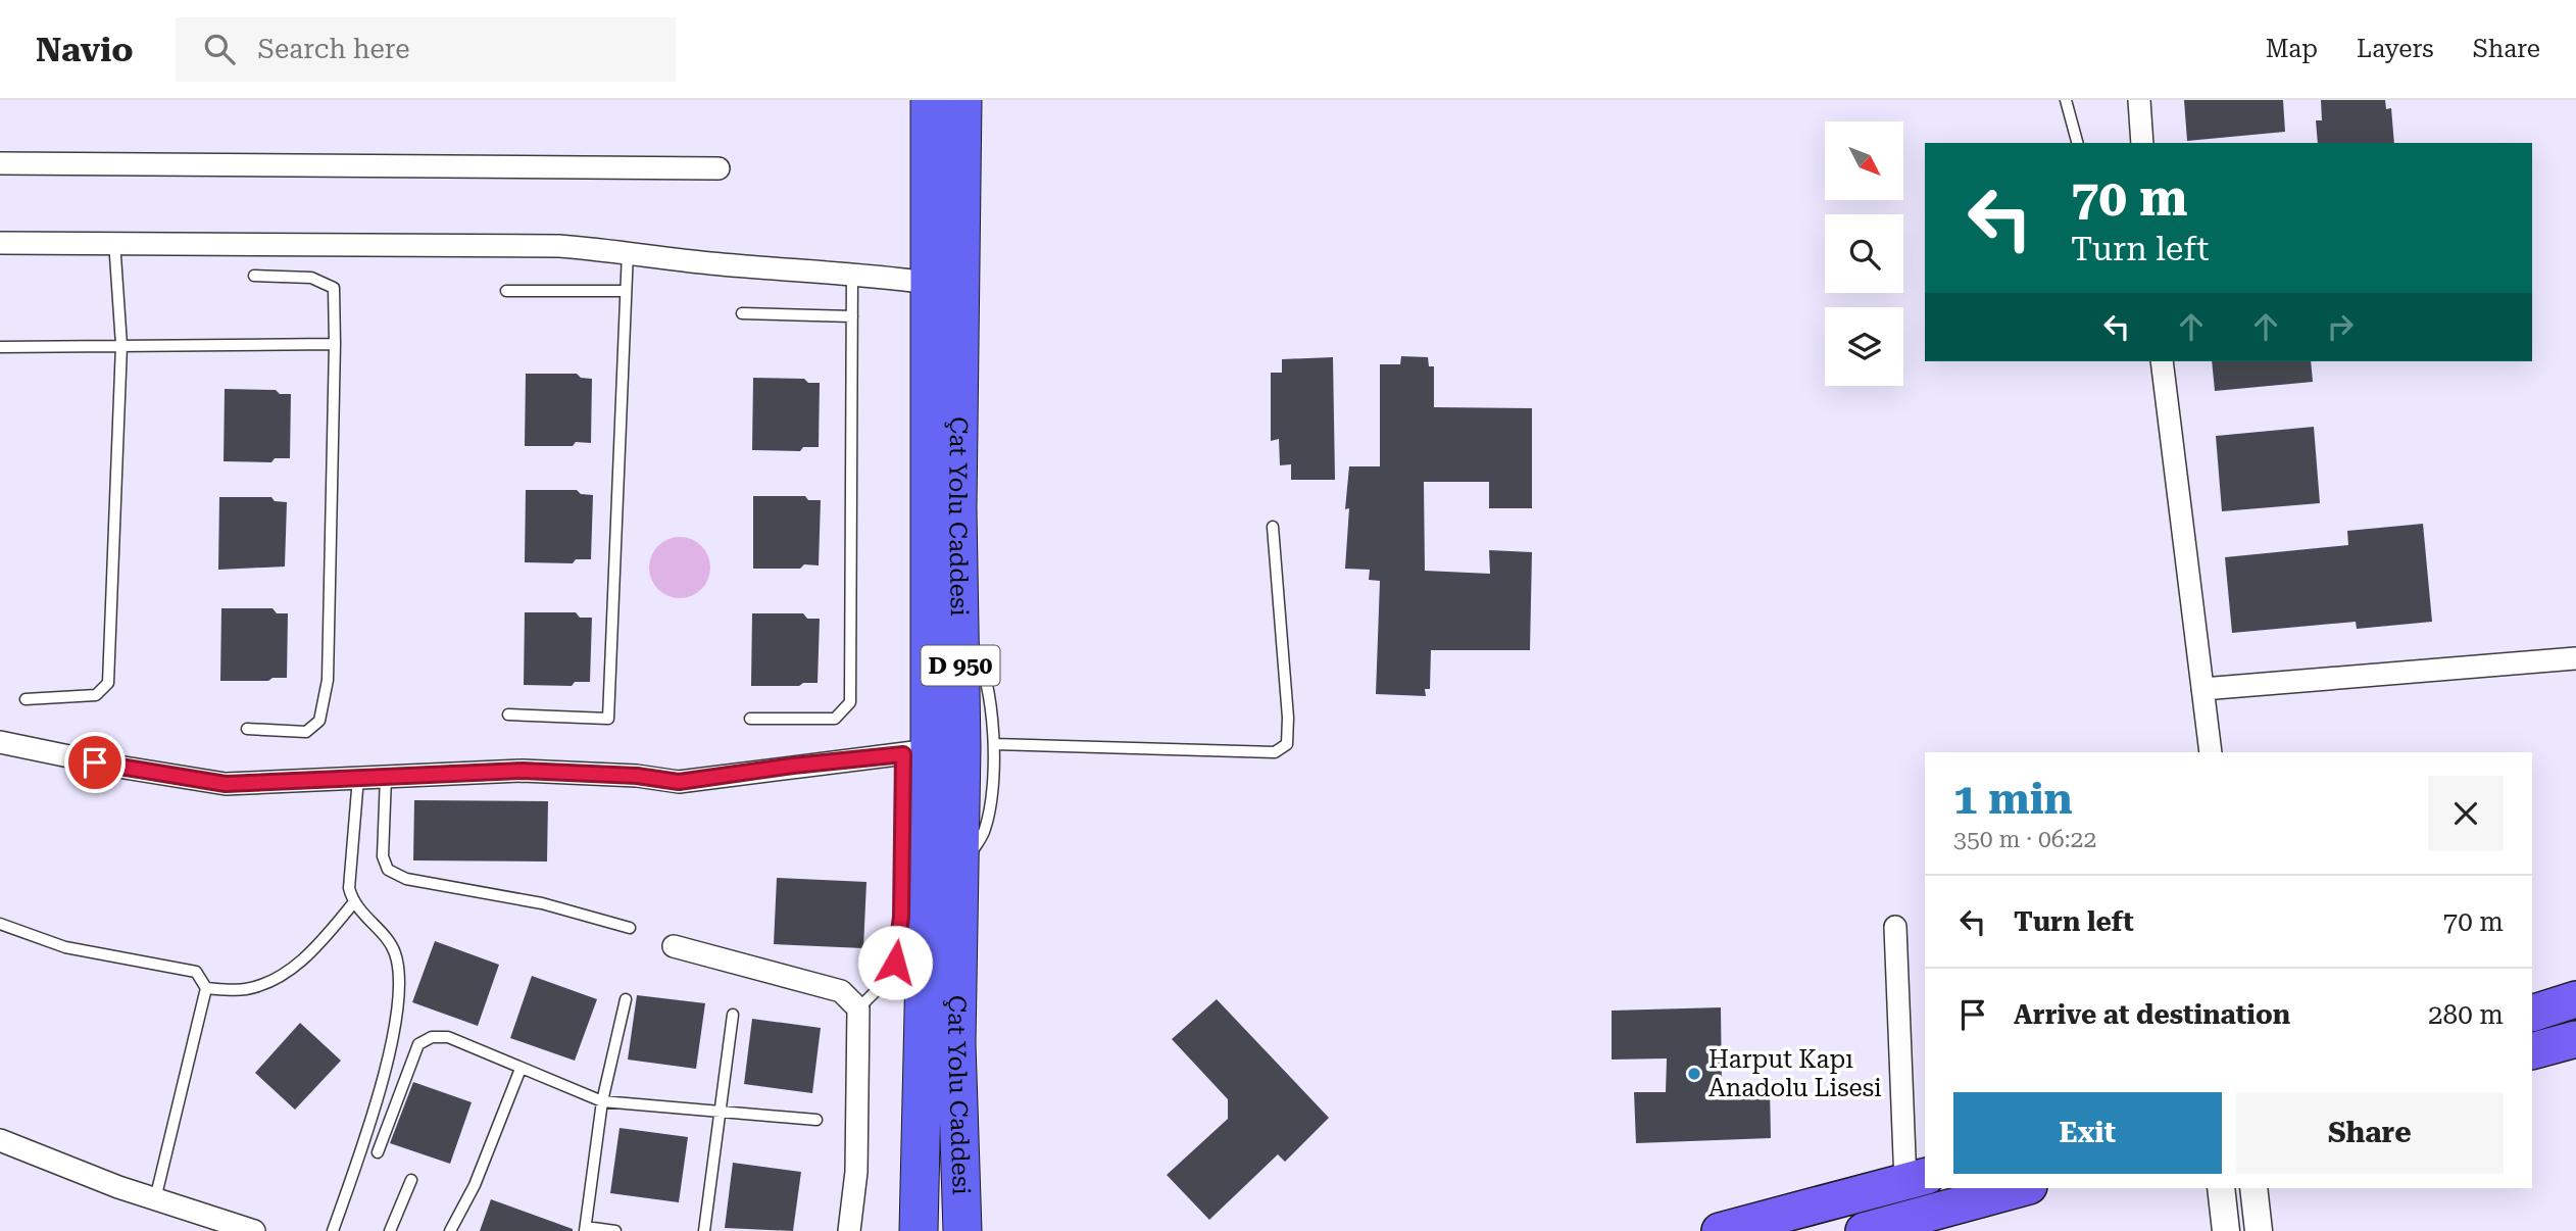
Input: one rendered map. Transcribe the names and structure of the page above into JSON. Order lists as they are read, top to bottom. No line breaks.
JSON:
{"streets":{"highway":["Çat Yolu Caddesi","D 950"]},"places":["Harput Kapı Anadolu Lisesi"],"north":"bottom right","page":{"header":"Navio","search":"Search here","nav":["Map","Layers","Share"],"turn":["70 m","Turn left"],"heading":["1 min","350 m · 06:22"],"list":[{"name":"Turn left","value":"70 m"},{"name":"Arrive at destination","value":"280 m"}],"buttons":["Exit","Share"]}}
